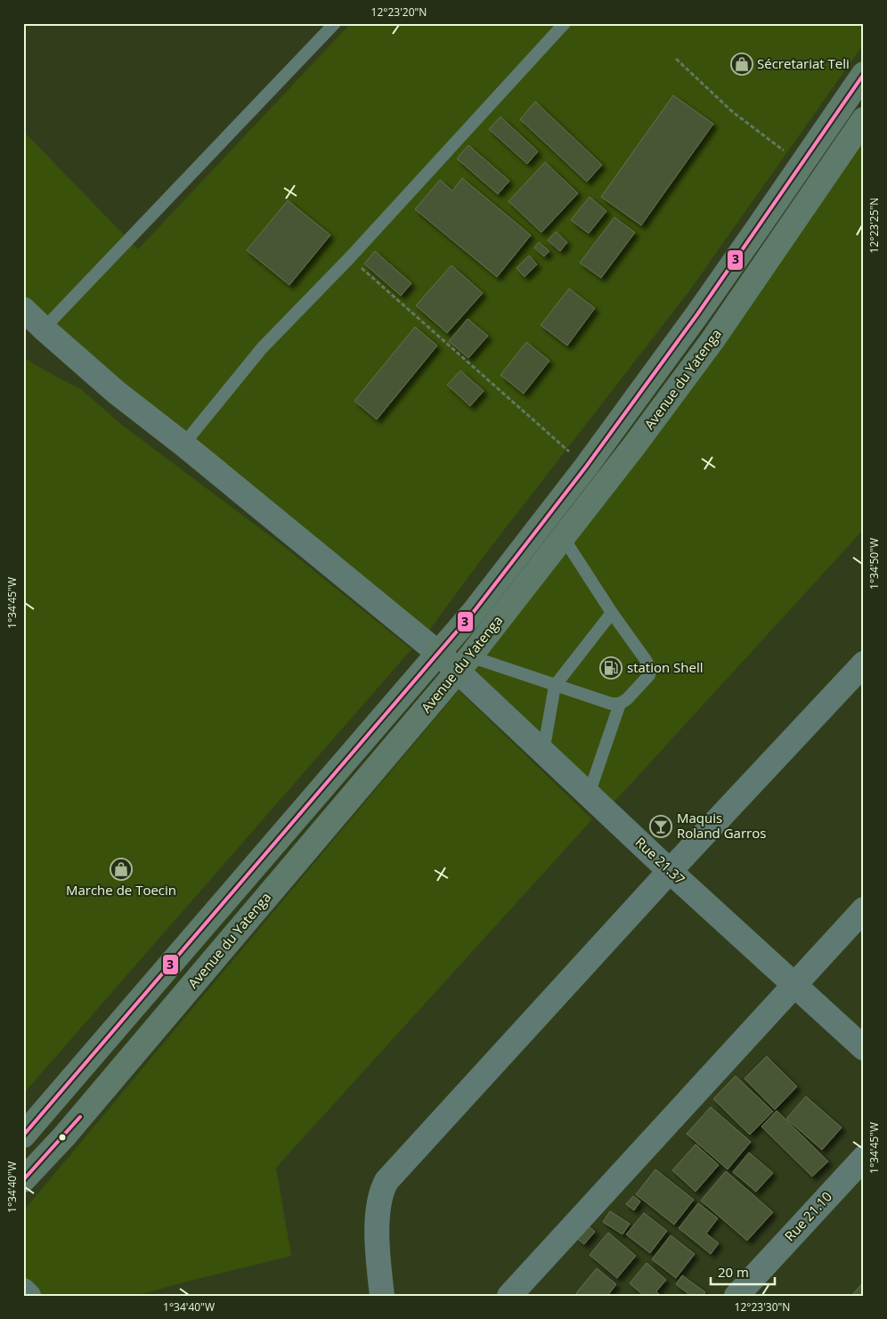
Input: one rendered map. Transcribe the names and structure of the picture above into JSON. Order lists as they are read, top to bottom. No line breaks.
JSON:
{"streets":{"main road":["Avenue du Yatenga"],"street":["Rue 21.37","Rue 21.10"]},"crossings":[["Avenue du Yatenga","Rue 21.37"]],"places":{"shop":["Sécretariat Teli","Marche de Toecin"],"fuel station":["station Shell"],"bar":["Maquis Roland Garros"]},"lines":["transit line 3"],"scale_bar":"20 m","coordinates":["12°23'20\"N","12°23'25\"N","1°34'50\"W","1°34'45\"W","1°34'40\"W","12°23'30\"N"]}
